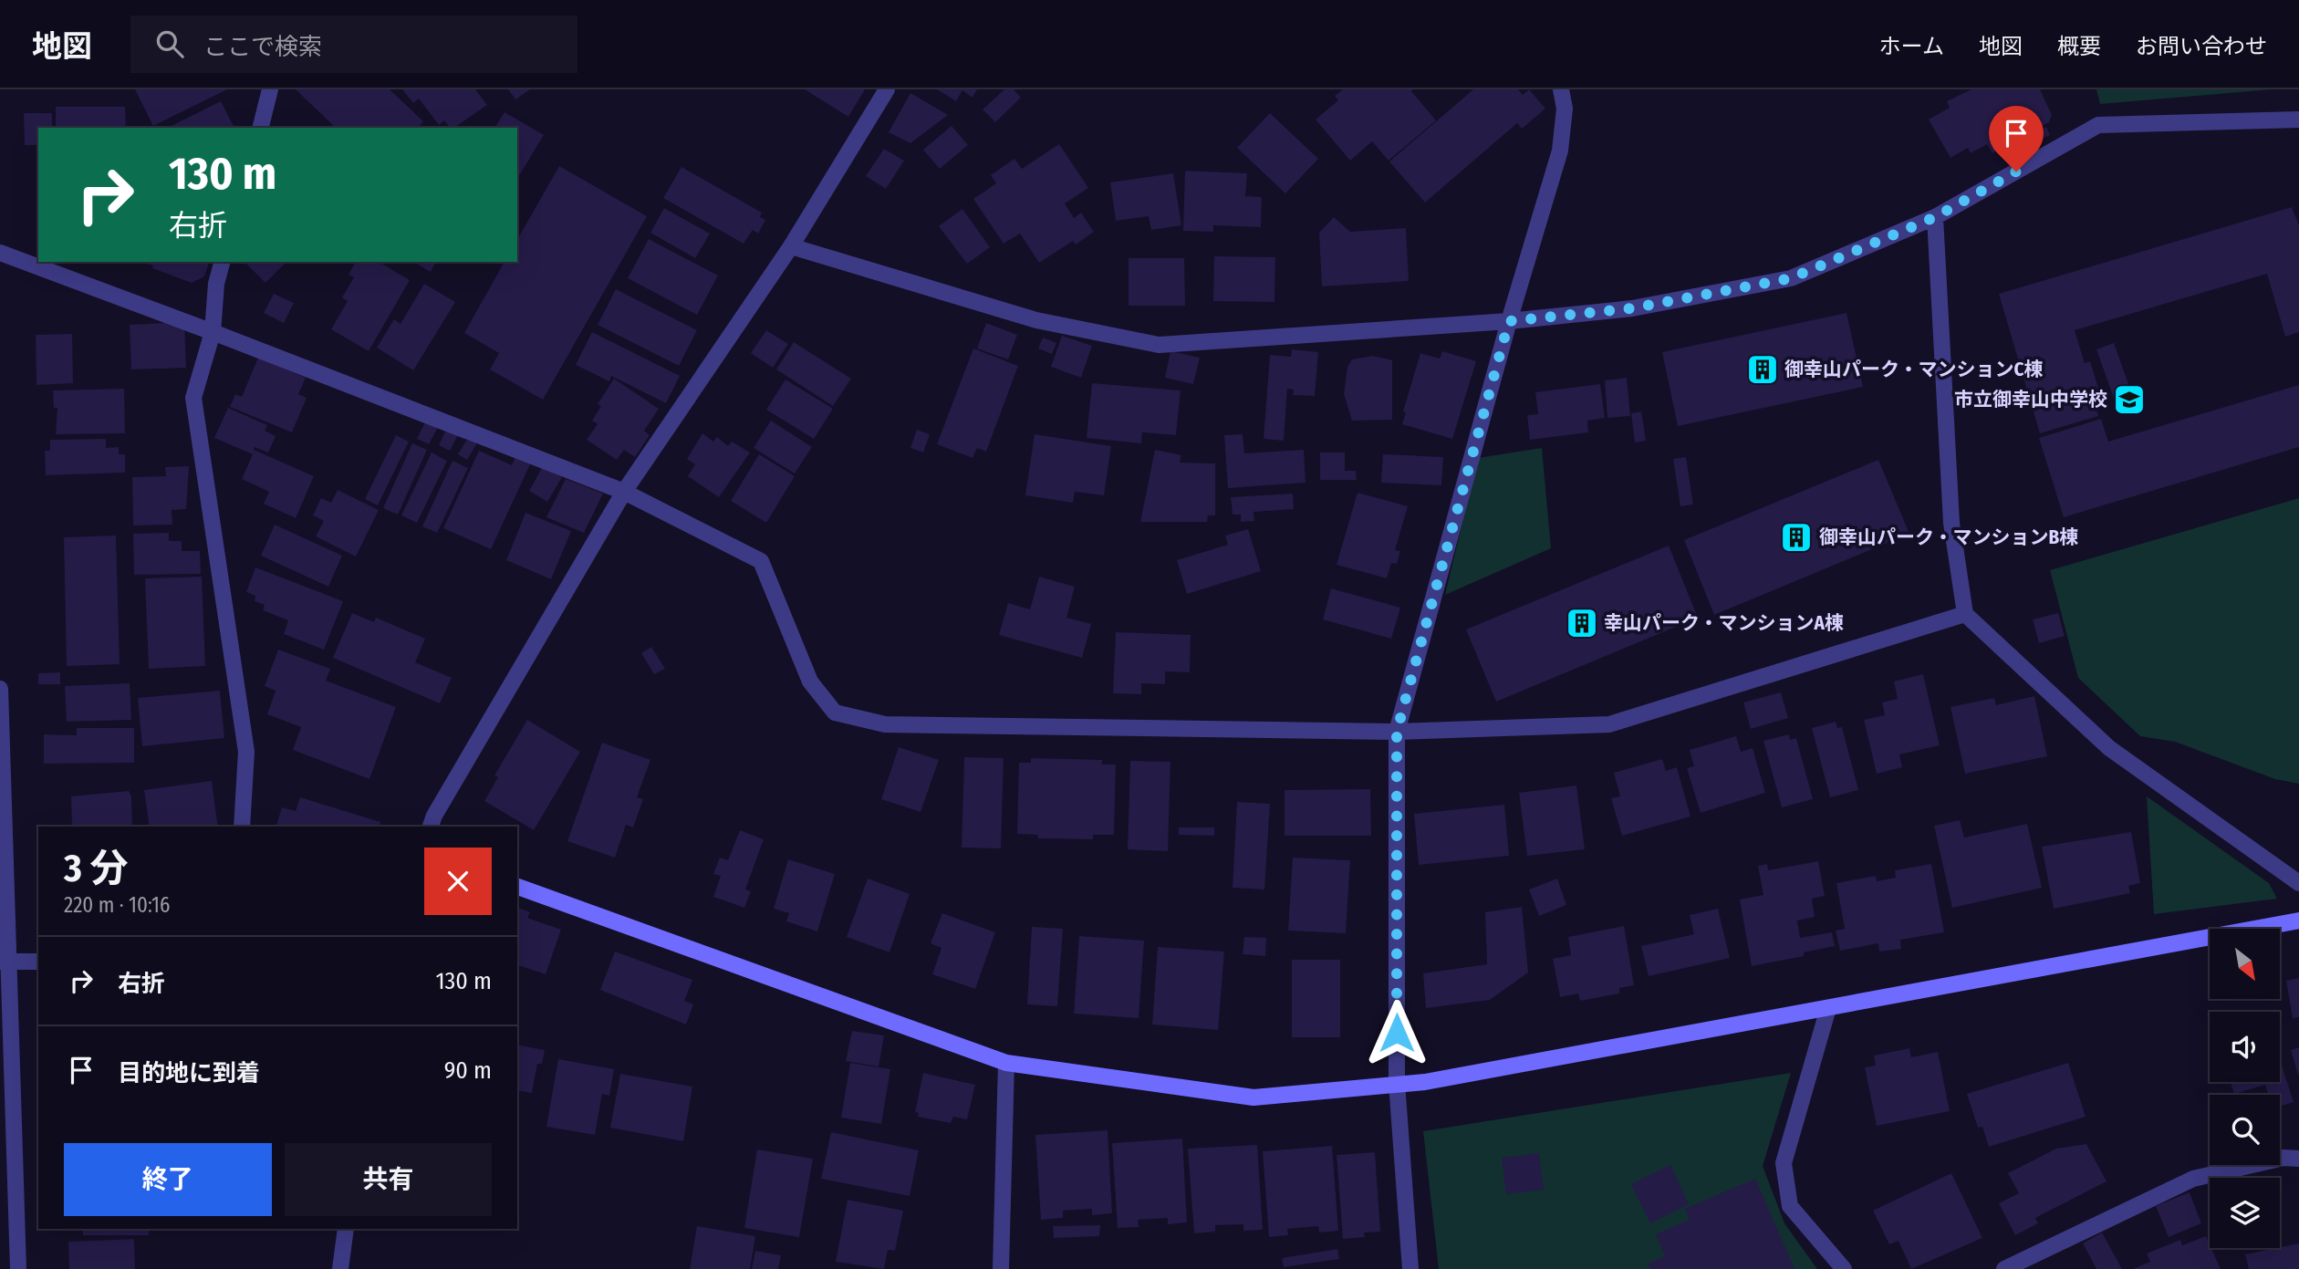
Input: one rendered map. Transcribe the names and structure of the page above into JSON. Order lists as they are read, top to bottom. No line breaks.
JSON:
{"places":{"building":["御幸山パーク・マンションC棟","御幸山パーク・マンションB棟","幸山パーク・マンションA棟"],"school or university":["市立御幸山中学校"]},"north":"bottom right","page":{"header":"地図","search":"ここで検索","nav":["ホーム","地図","概要","お問い合わせ"],"turn":["130 m","右折"],"heading":["3 分","220 m · 10:16"],"list":[{"name":"右折","value":"130 m"},{"name":"目的地に到着","value":"90 m"}],"buttons":["終了","共有"]}}
